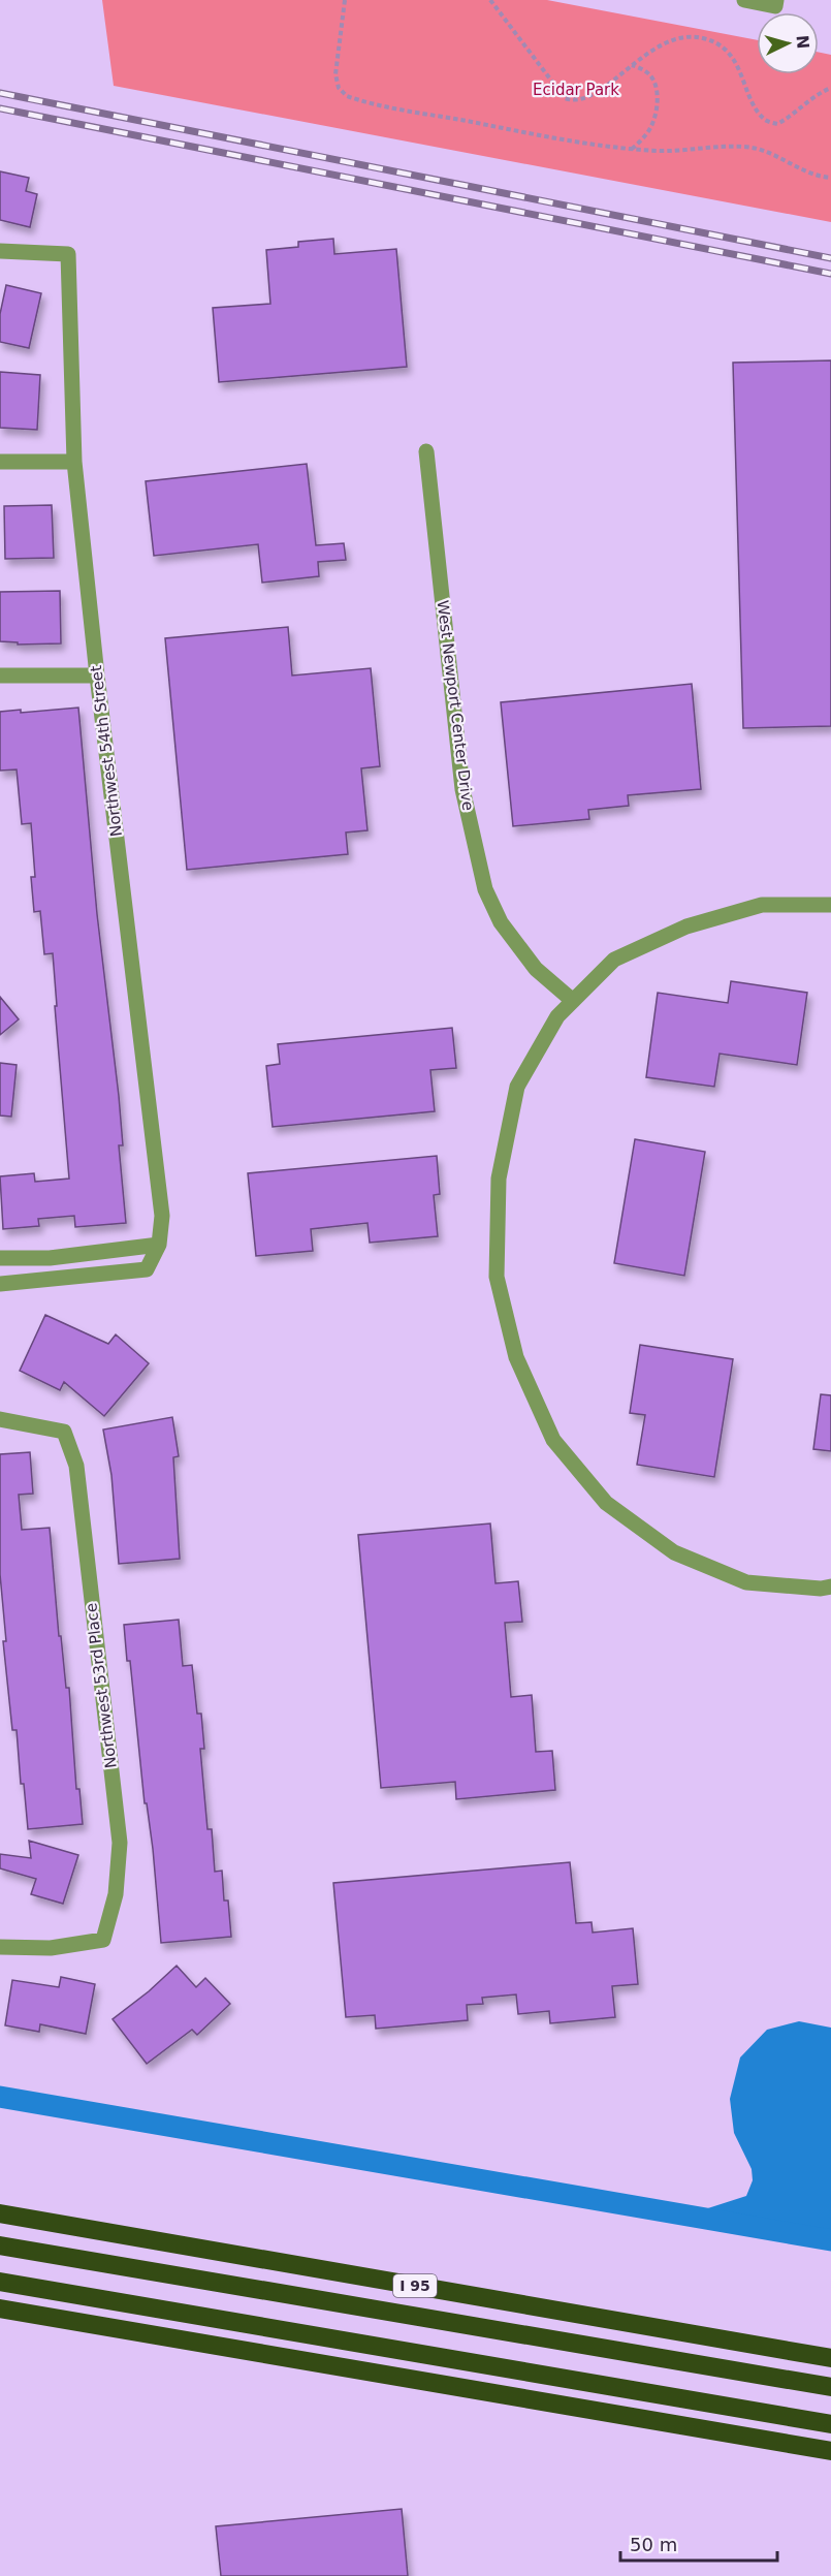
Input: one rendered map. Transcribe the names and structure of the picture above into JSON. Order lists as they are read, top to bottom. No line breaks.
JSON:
{"streets":{"highway":["I 95"],"street":["West Newport Center Drive","Northwest 54th Street","Northwest 53rd Place"]},"parks":["Ecidar Park"],"scale_bar":"50 m","north":"right"}
